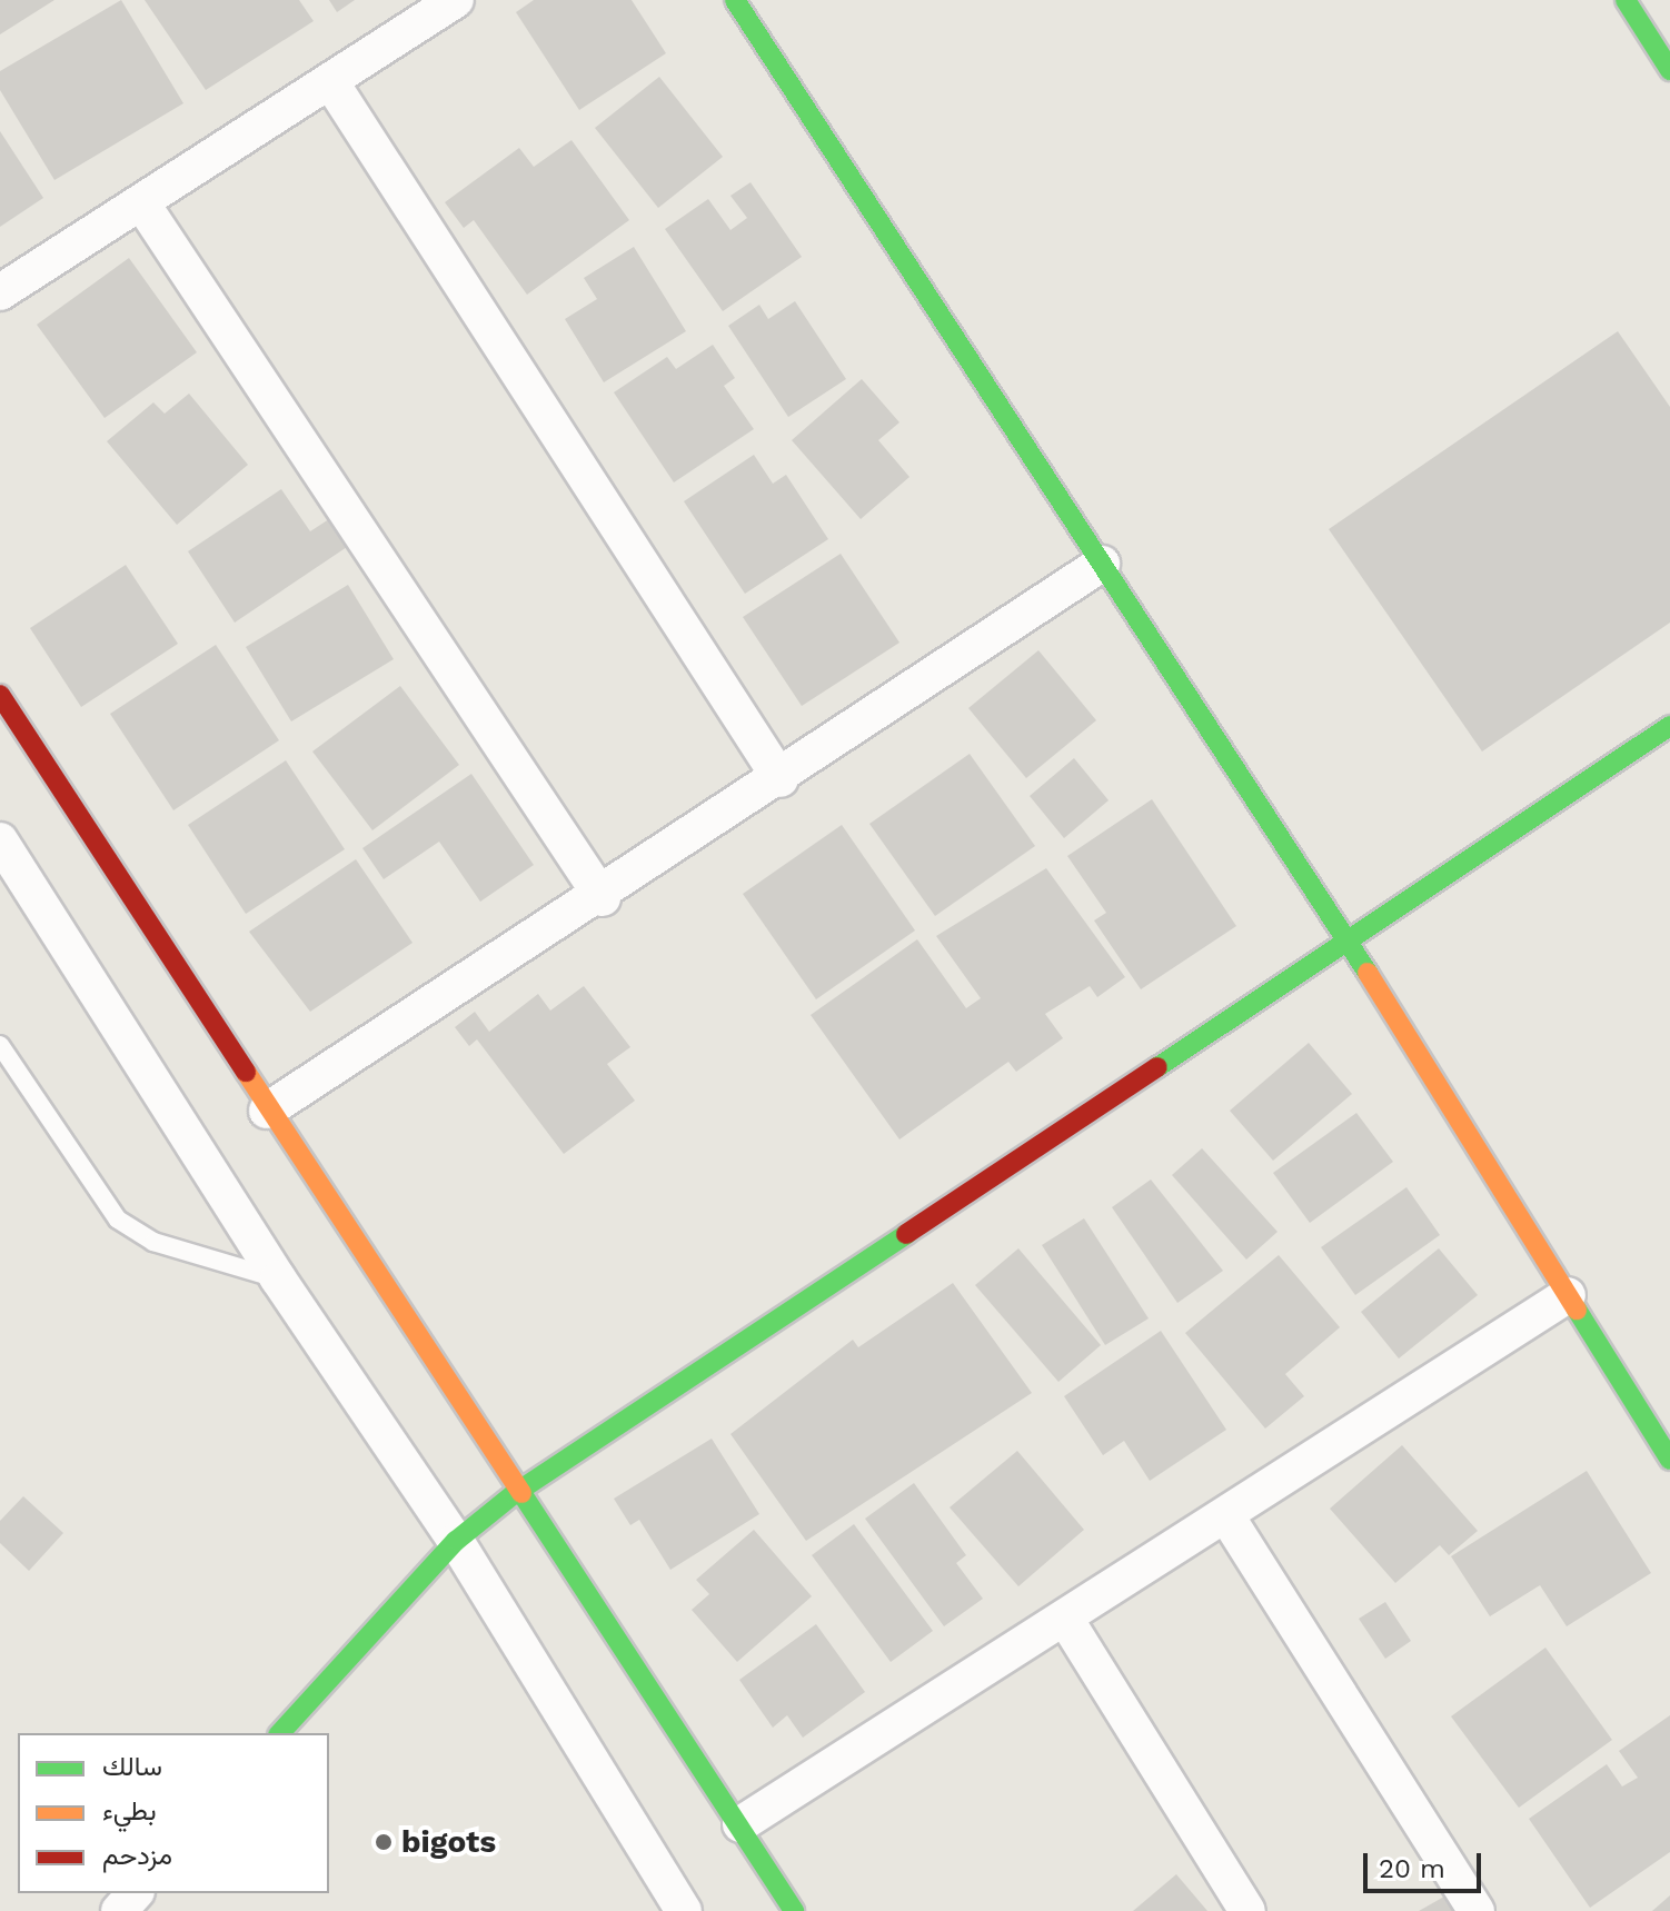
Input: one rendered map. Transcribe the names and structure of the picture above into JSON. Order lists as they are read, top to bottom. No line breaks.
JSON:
{"places":["bigots"],"legend":["سالك","بطيء","مزدحم"],"scale_bar":"20 m"}
